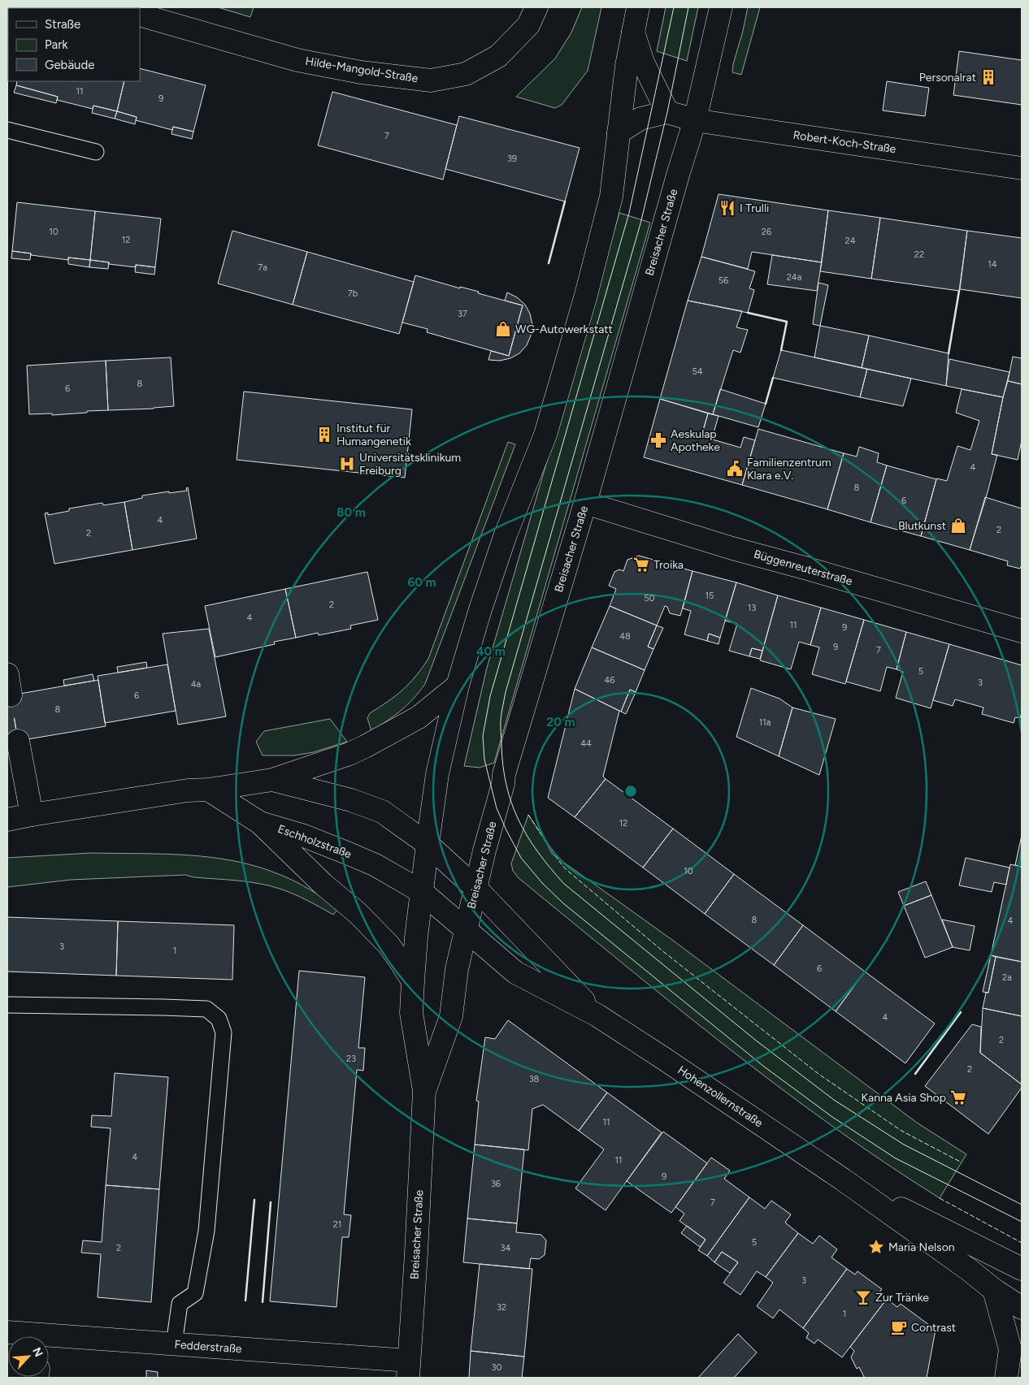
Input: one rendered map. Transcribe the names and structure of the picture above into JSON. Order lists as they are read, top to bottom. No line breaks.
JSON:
{"streets":{"main road":["Hilde-Mangold-Straße","Robert-Koch-Straße","Breisacher Straße","Büggenreuterstraße","Eschholzstraße","Hohenzollernstraße","Fedderstraße"]},"crossings":[["Robert-Koch-Straße","Breisacher Straße"],["Breisacher Straße","Büggenreuterstraße"],["Breisacher Straße","Eschholzstraße"],["Breisacher Straße","Hohenzollernstraße"],["Breisacher Straße","Fedderstraße"],["Eschholzstraße","Hohenzollernstraße"]],"places":{"building":["Personalrat","Institut für Humangenetik"],"restaurant":["I Trulli"],"shop":["WG-Autowerkstatt","Blutkunst"],"pharmacy":["Aeskulap Apotheke"],"hospital":["Universitätsklinikum Freiburg"],"public building":["Familienzentrum Klara e.V."],"supermarket":["Troika","Kanna Asia Shop"],"place":["Maria Nelson"],"bar":["Zur Tränke"],"cafe":["Contrast"]},"house_numbers":["11","9","7","39","10","26","12","24","22","14","7a","24a","56","7b","37","54","8","6","4","8","6","4","2","2","15","50","2","13","4","11","9","48","9","7","5","46","3","4a","6","8","11a","44","12","10","8","4","3","1","6","2a","4","2","23","2","38","11","4","11","9","36","7","21","5","2","34","3","32","1","30"],"legend":["Straße","Park","Gebäude"],"north":"top right","rings":["80 m","60 m","40 m","20 m"]}
